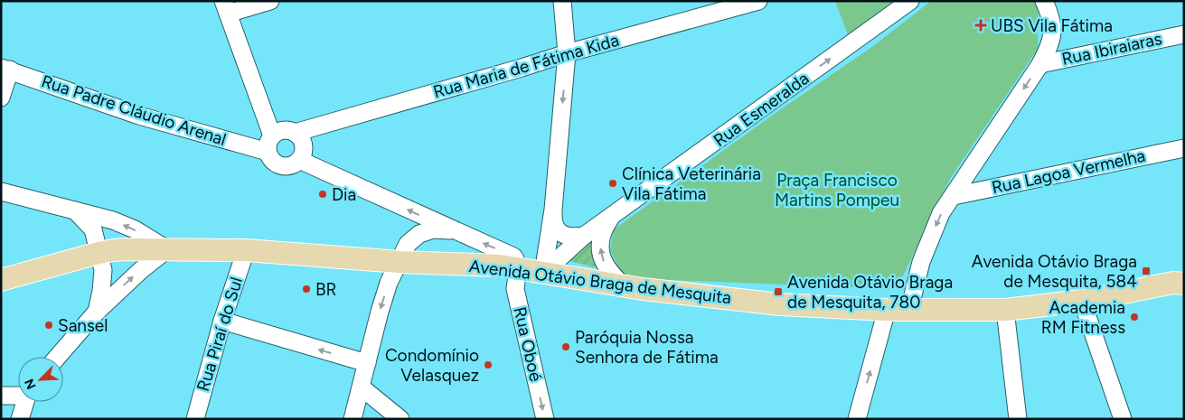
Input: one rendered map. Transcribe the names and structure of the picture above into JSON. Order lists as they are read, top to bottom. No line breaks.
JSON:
{"streets":{"main road":["Avenida Otávio Braga de Mesquita"],"street":["Rua Ibiraiaras","Rua Maria de Fátima Kida","Rua Esmeralda","Rua Padre Cláudio Arenal","Rua Lagoa Vermelha","Rua Piraí do Sul","Rua Oboé"]},"crossings":[["Rua Maria de Fátima Kida","Rua Padre Cláudio Arenal"],["Rua Esmeralda","Avenida Otávio Braga de Mesquita"],["Avenida Otávio Braga de Mesquita","Rua Piraí do Sul"],["Avenida Otávio Braga de Mesquita","Rua Oboé"]],"one_way":["Rua Esmeralda","Rua Oboé"],"parks":["Praça Francisco Martins Pompeu"],"places":{"health":["UBS Vila Fátima"],"other":["Clínica Veterinária Vila Fátima","Dia","BR","Academia RM Fitness","Sansel","Paróquia Nossa Senhora de Fátima","Condomínio Velasquez"],"transit":["Avenida Otávio Braga de Mesquita, 584","Avenida Otávio Braga de Mesquita, 780"]},"north":"bottom left"}
